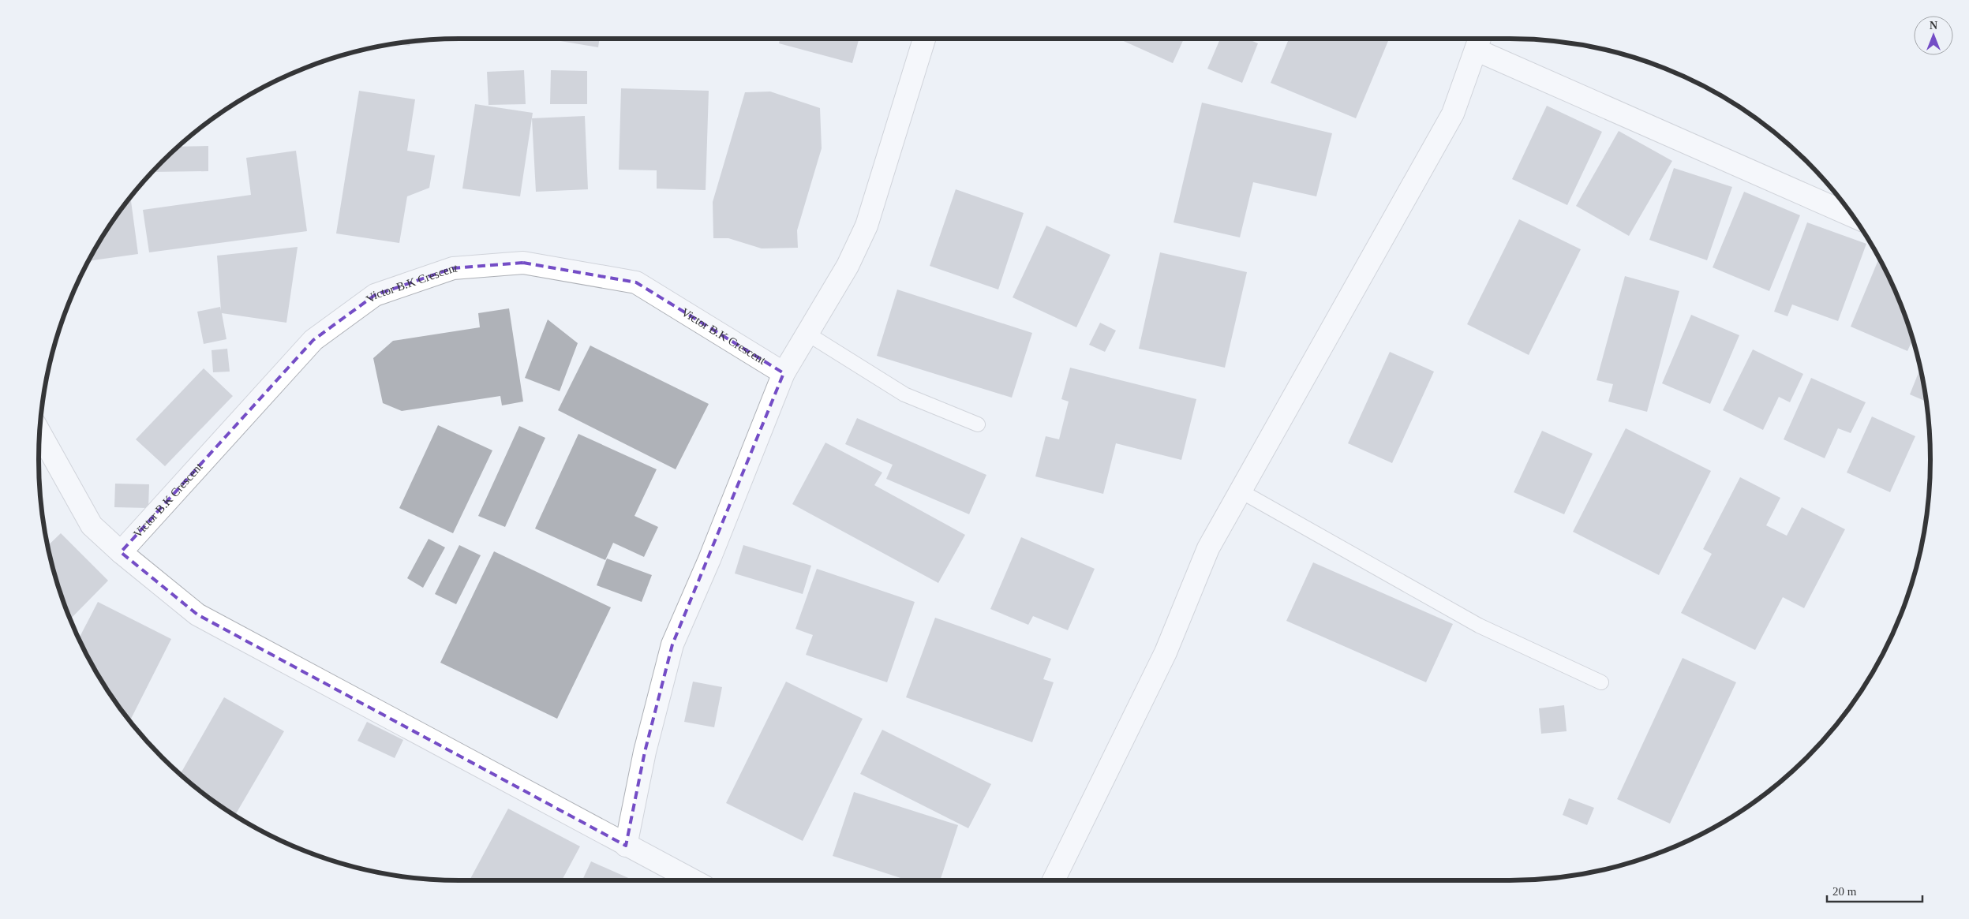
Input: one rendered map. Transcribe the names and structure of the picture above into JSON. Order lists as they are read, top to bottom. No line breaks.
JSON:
{"streets":{"street":["Victor B.K Crescent"]},"scale_bar":"20 m","north":"top"}
